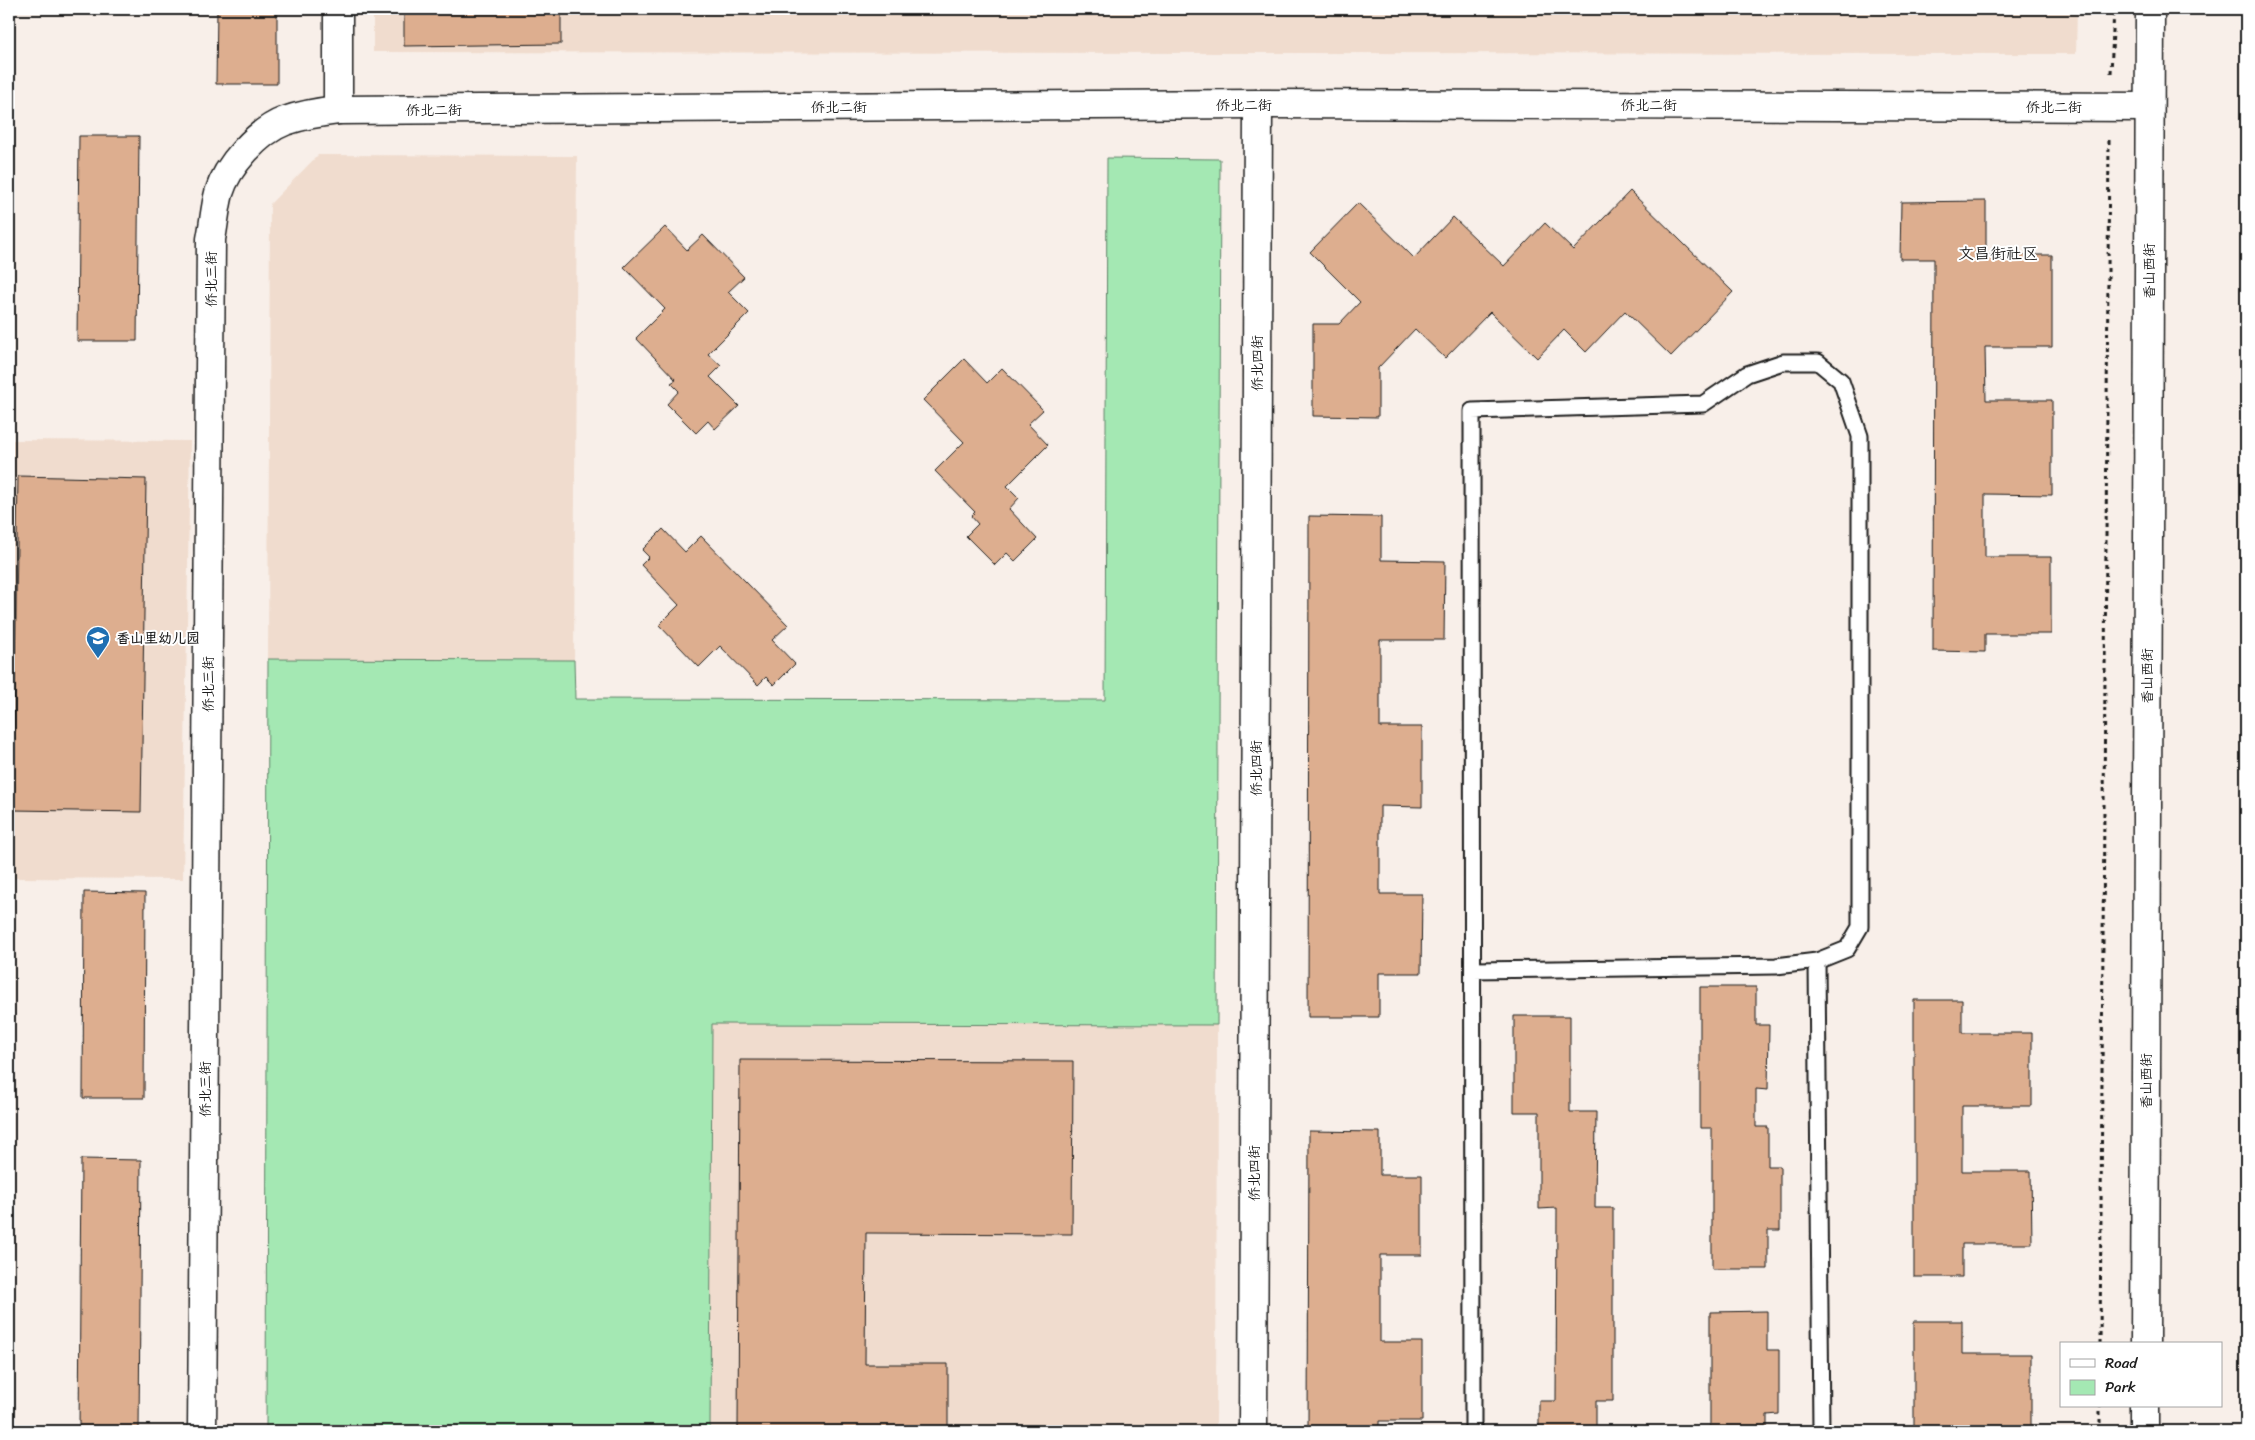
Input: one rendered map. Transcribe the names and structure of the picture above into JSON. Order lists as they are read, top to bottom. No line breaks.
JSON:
{"streets":{"street":["侨北二街","香山西街","侨北三街","侨北四街"]},"crossings":[["侨北二街","香山西街"],["侨北二街","侨北三街"],["侨北二街","侨北四街"]],"districts":["文昌街社区"],"places":{"school or university":["香山里幼儿园"]},"legend":["Road","Park"]}
